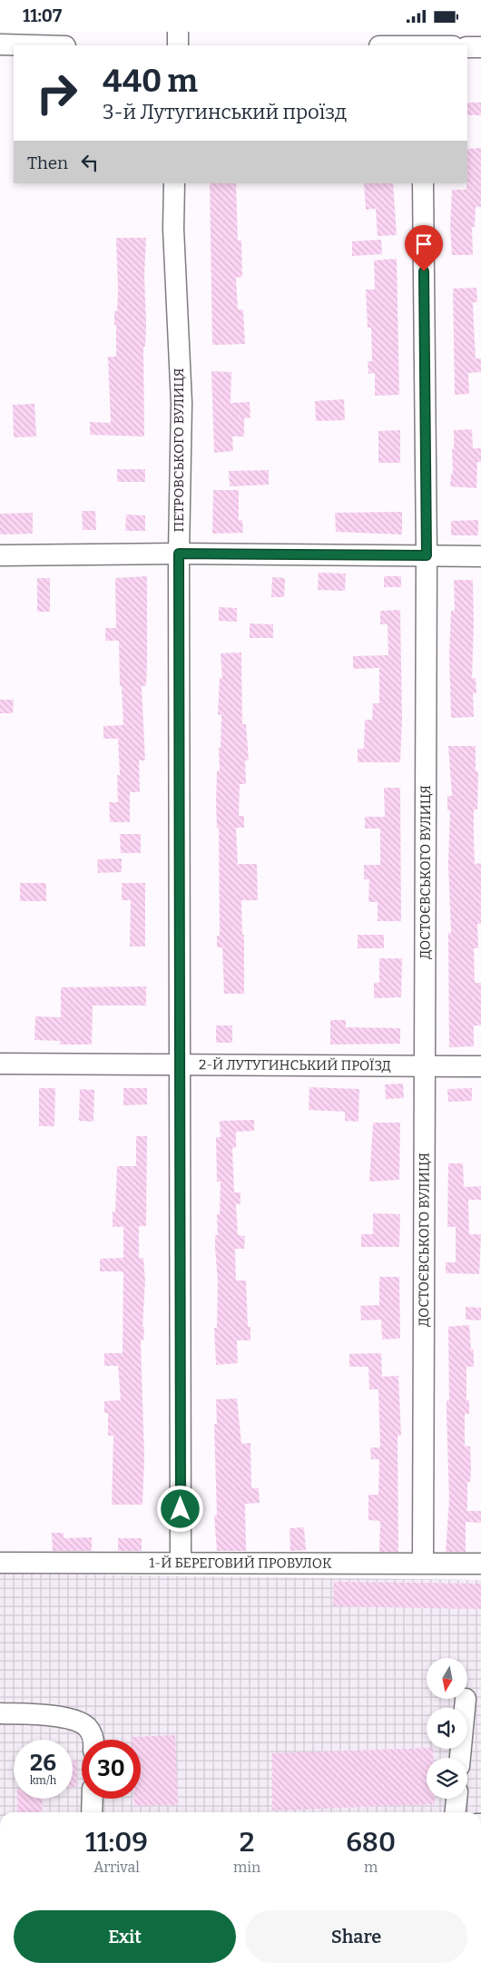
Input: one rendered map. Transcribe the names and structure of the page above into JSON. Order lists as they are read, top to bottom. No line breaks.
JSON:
{"streets":{"street":["ПЕТРОВСЬКОГО ВУЛИЦЯ","ДОСТОЄВСЬКОГО ВУЛИЦЯ","2-Й ЛУТУГИНСЬКИЙ ПРОЇЗД","1-Й БЕРЕГОВИЙ ПРОВУЛОК"]},"crossings":[["ПЕТРОВСЬКОГО ВУЛИЦЯ","2-Й ЛУТУГИНСЬКИЙ ПРОЇЗД"],["ПЕТРОВСЬКОГО ВУЛИЦЯ","1-Й БЕРЕГОВИЙ ПРОВУЛОК"],["ДОСТОЄВСЬКОГО ВУЛИЦЯ","2-Й ЛУТУГИНСЬКИЙ ПРОЇЗД"],["ДОСТОЄВСЬКОГО ВУЛИЦЯ","1-Й БЕРЕГОВИЙ ПРОВУЛОК"]],"north":"bottom","page":{"status":"11:07","turn":["440 m","3-й Лутугинський проїзд"],"then":"Then","speed":"26 km/h","limit":"30","eta":["11:09","Arrival","2","min","680","m"],"buttons":["Exit","Share"]}}
